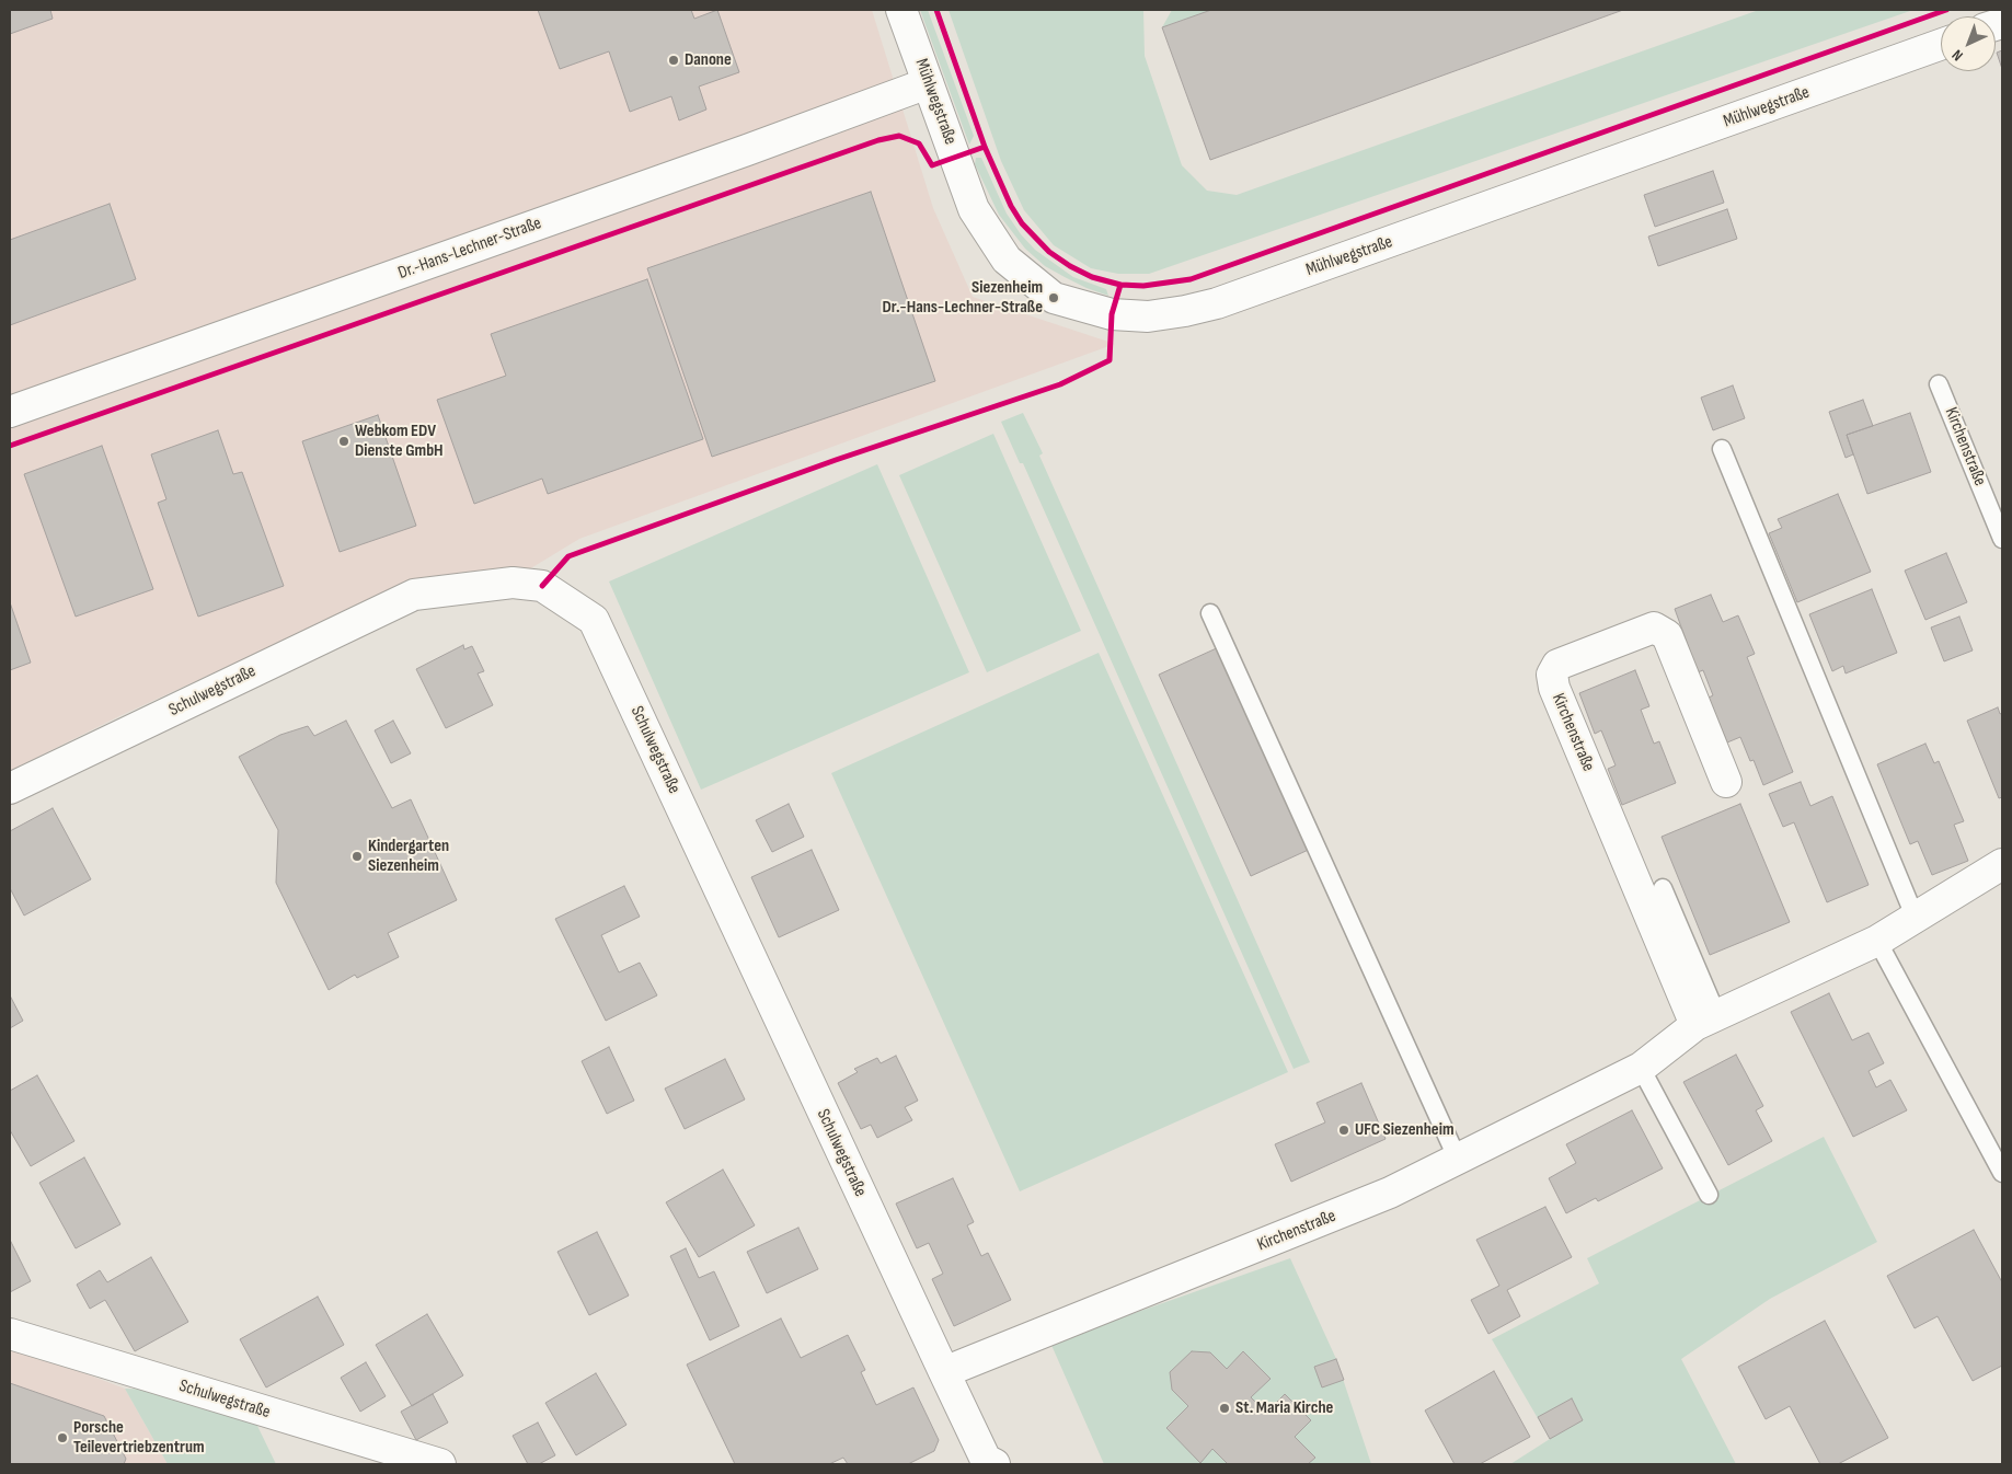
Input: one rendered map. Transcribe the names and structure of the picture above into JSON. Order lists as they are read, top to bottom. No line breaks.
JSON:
{"streets":{"street":["Mühlwegstraße","Dr.-Hans-Lechner-Straße","Kirchenstraße","Schulwegstraße"]},"crossings":[["Mühlwegstraße","Dr.-Hans-Lechner-Straße"],["Kirchenstraße","Schulwegstraße"]],"places":["Danone","Siezenheim Dr.-Hans-Lechner-Straße","Webkom EDV Dienste GmbH","Kindergarten Siezenheim","UFC Siezenheim","St. Maria Kirche","Porsche Teilevertriebzentrum"],"north":"bottom left"}
